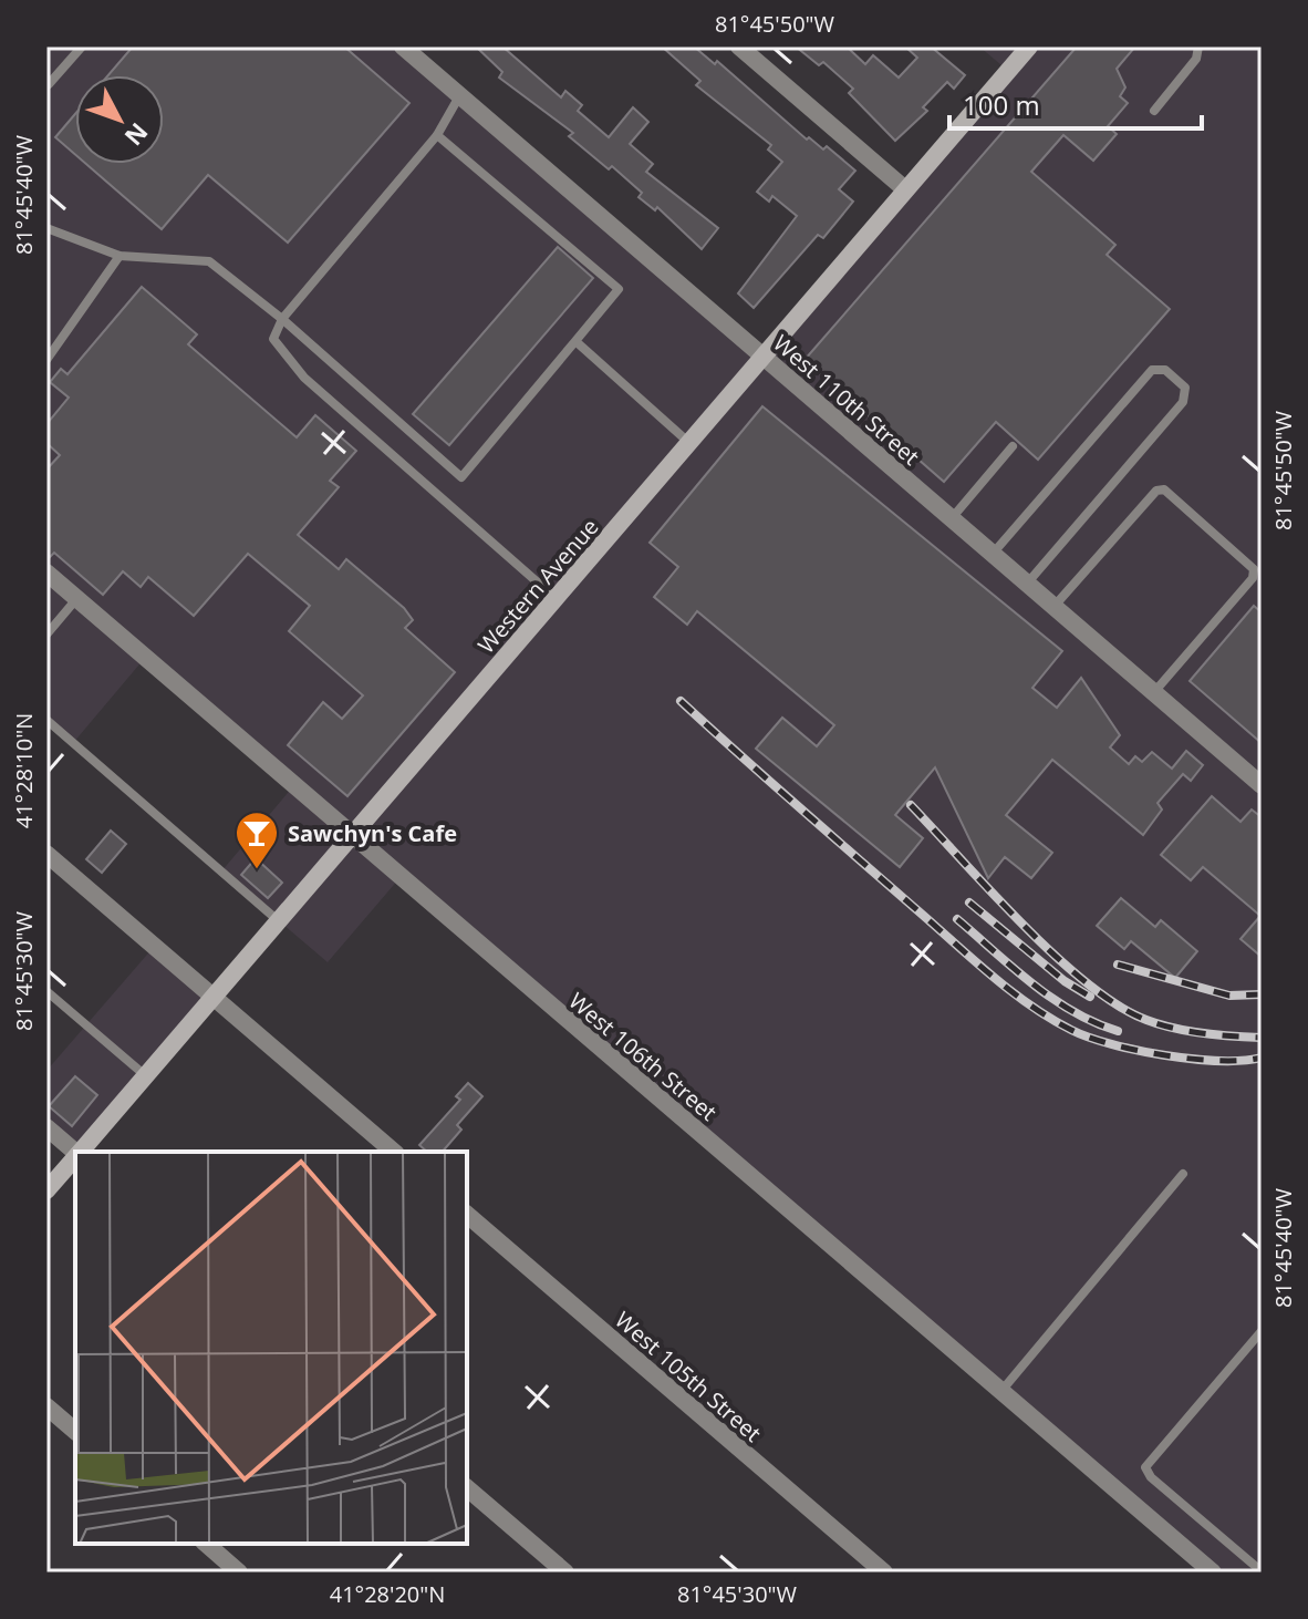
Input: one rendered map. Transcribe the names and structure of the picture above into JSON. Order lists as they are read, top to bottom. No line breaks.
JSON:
{"streets":{"street":["West 110th Street","Western Avenue","West 106th Street","West 105th Street"]},"crossings":[["West 110th Street","Western Avenue"],["Western Avenue","West 106th Street"]],"places":{"bar":["Sawchyn's Cafe"]},"scale_bar":"100 m","north":"bottom right","coordinates":["81°45'50\"W","81°45'40\"W","41°28'10\"N","81°45'30\"W","41°28'20\"N"]}
